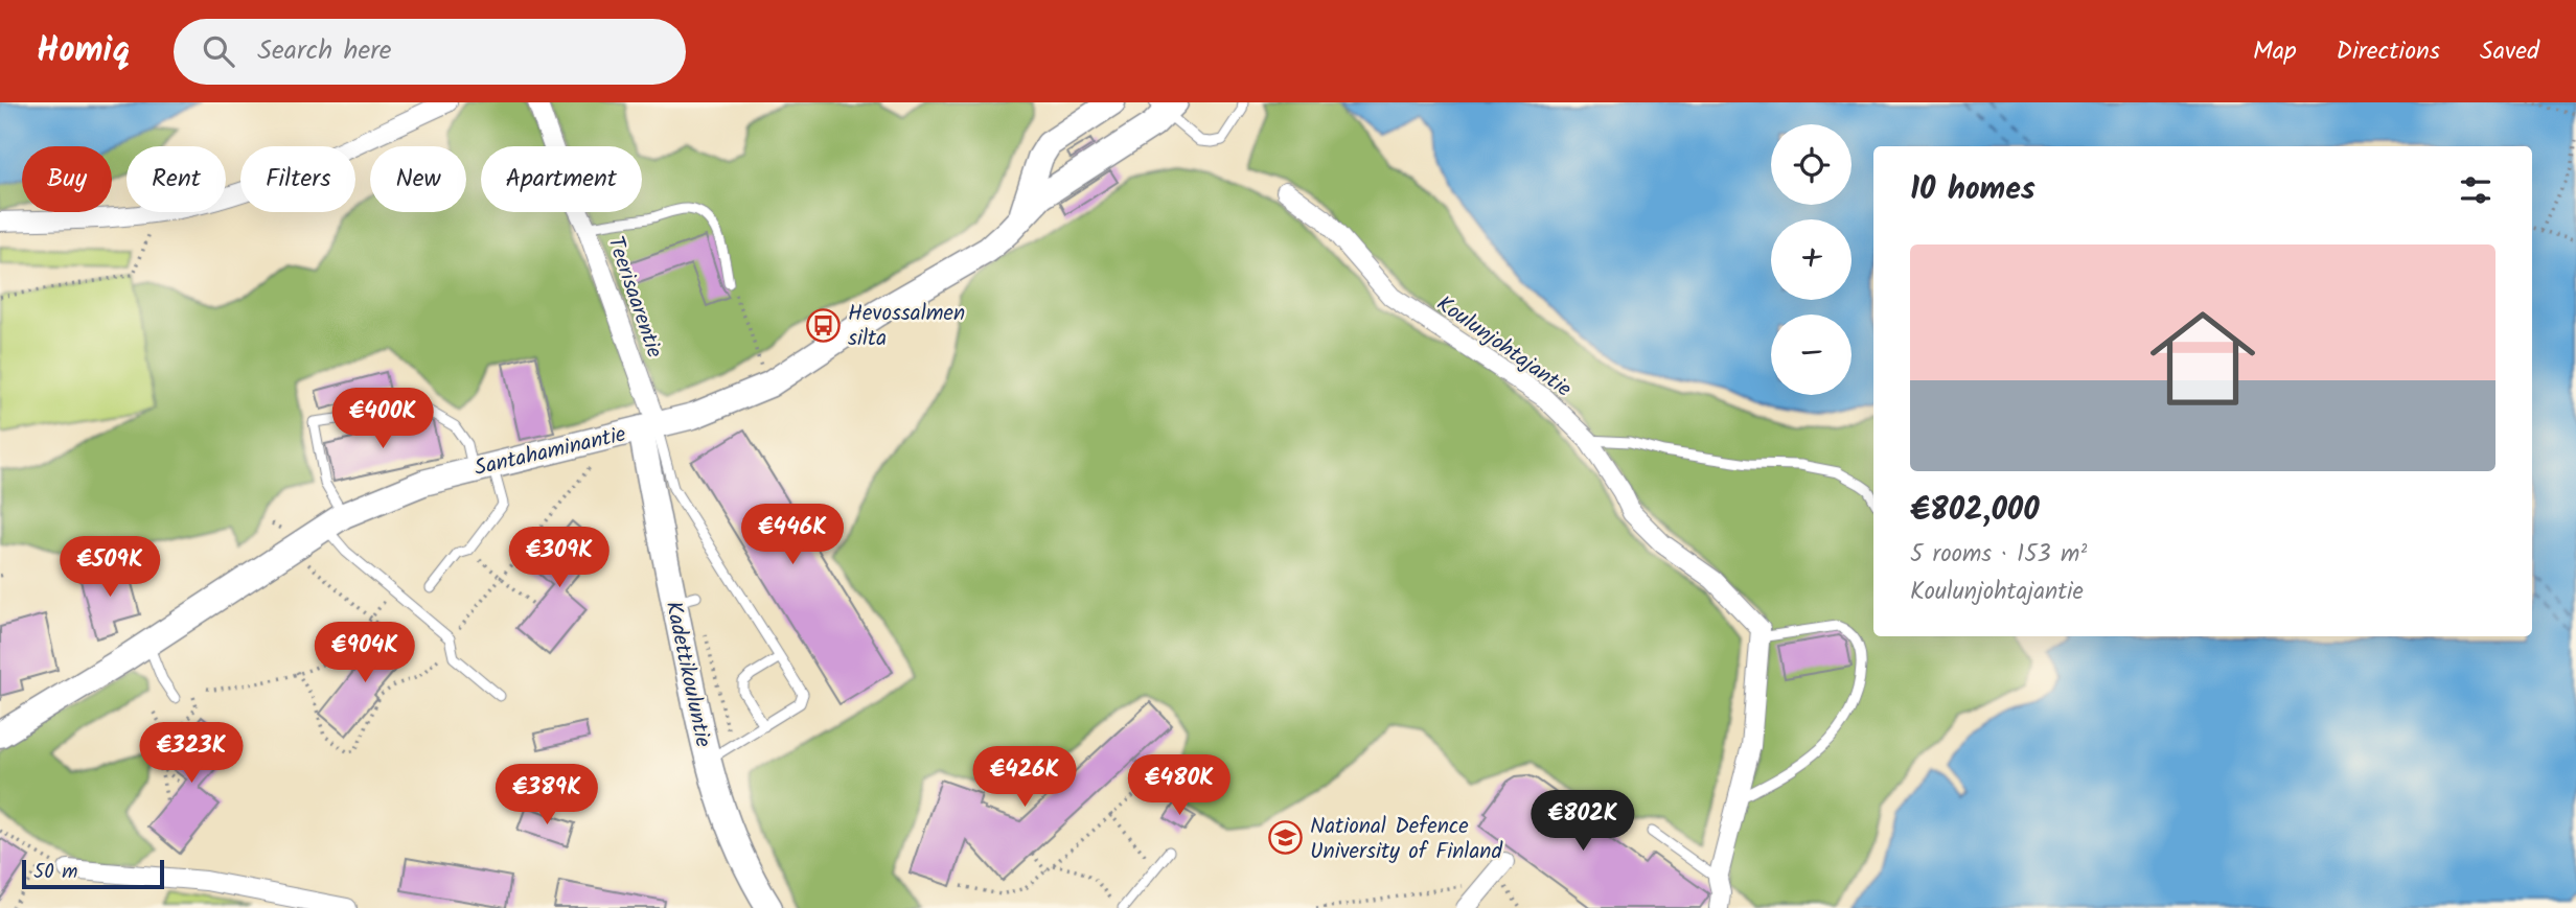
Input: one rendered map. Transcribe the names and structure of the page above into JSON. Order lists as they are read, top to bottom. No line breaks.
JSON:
{"streets":{"main road":["Santahaminantie","Kadettikouluntie"],"street":["Teerisaarentie","Koulunjohtajantie"]},"crossings":[["Teerisaarentie","Santahaminantie"],["Teerisaarentie","Kadettikouluntie"],["Santahaminantie","Kadettikouluntie"]],"places":{"bus stop":["Hevossalmen silta"],"school or university":["National Defence University of Finland"]},"scale_bar":"50 m","page":{"header":"Homiq","search":"Search here","nav":["Map","Directions","Saved"],"map_buttons":["+","−"],"chip":["Buy","Rent","Filters","New","Apartment"],"heading":"10 homes","list":[{"name":"€802,000","note":"5 rooms · 153 m² · Koulunjohtajantie"}],"price":["€400K","€446K","€309K","€509K","€904K","€323K","€426K","€480K","€389K","€802K"],"scale":"50 m"}}
